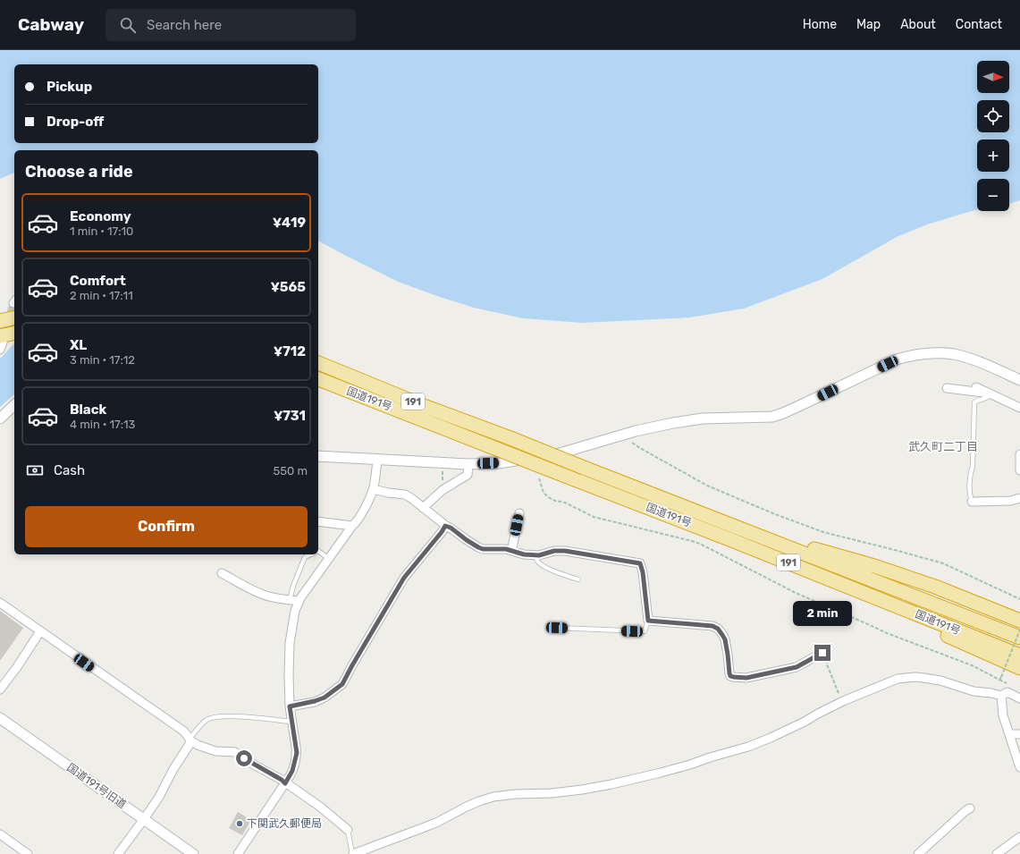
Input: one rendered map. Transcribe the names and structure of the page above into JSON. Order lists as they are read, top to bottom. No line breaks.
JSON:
{"streets":{"highway":["国道191号","191"],"street":["国道191号旧道"]},"districts":["武久町二丁目"],"places":["下関武久郵便局"],"north":"right","page":{"header":"Cabway","search":"Search here","nav":["Home","Map","About","Contact"],"map_buttons":["+","−"],"banner":["Pickup","Drop-off"],"heading":"Choose a ride","list":[{"name":"Economy","note":"1 min · 17:10","value":"¥419"},{"name":"Comfort","note":"2 min · 17:11","value":"¥565"},{"name":"XL","note":"3 min · 17:12","value":"¥712"},{"name":"Black","note":"4 min · 17:13","value":"¥731"}],"pay":["Cash","550 m"],"buttons":"Confirm","bubble":"2 min"}}
